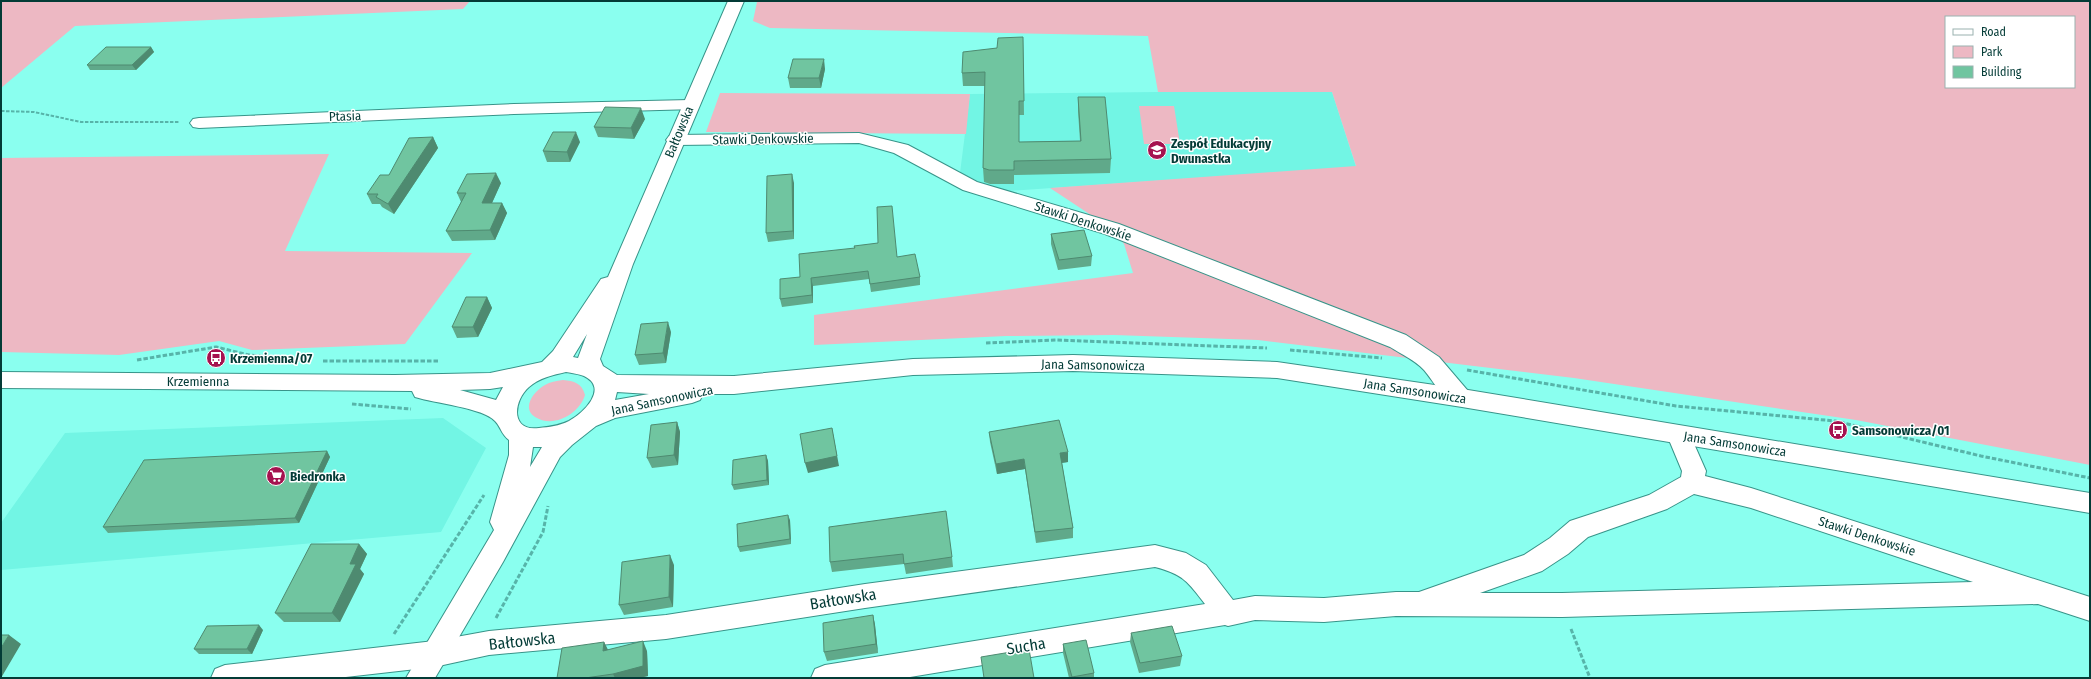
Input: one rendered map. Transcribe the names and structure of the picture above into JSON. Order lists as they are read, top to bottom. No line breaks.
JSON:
{"streets":{"street":["Ptasia","Bałtowska","Stawki Denkowskie","Jana Samsonowicza","Krzemienna","Sucha"]},"crossings":[["Ptasia","Bałtowska"],["Bałtowska","Stawki Denkowskie"],["Bałtowska","Jana Samsonowicza"],["Bałtowska","Krzemienna"],["Bałtowska","Sucha"],["Stawki Denkowskie","Jana Samsonowicza"],["Jana Samsonowicza","Krzemienna"]],"places":{"school or university":["Zespół Edukacyjny Dwunastka"],"bus stop":["Krzemienna/07","Samsonowicza/01"],"supermarket":["Biedronka"]},"legend":["Road","Park","Building"]}
